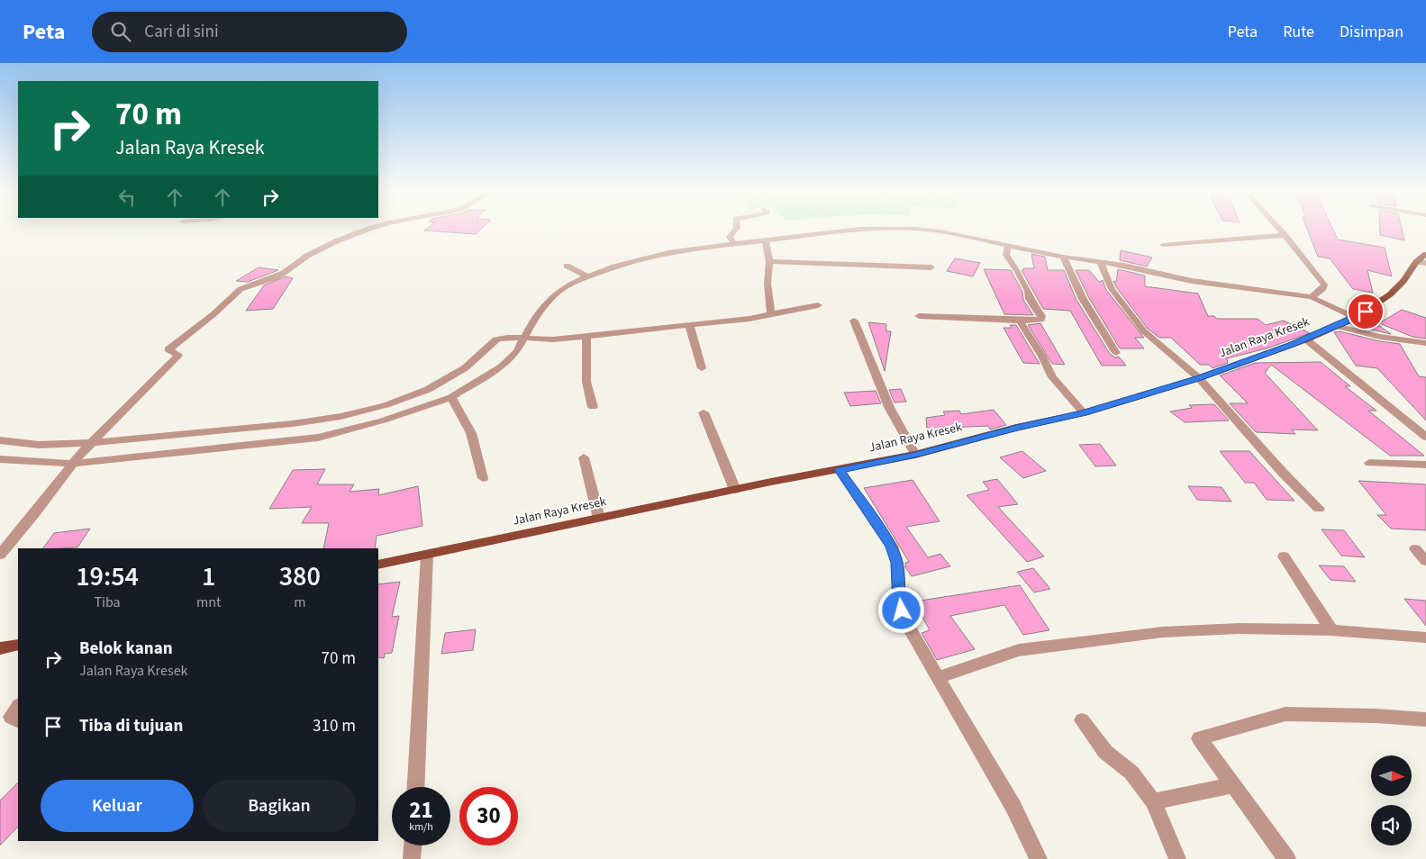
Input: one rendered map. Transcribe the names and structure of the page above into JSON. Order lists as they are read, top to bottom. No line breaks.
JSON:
{"streets":{"main road":["Jalan Raya Kresek"]},"north":"right","page":{"header":"Peta","search":"Cari di sini","nav":["Peta","Rute","Disimpan"],"turn":["70 m","Jalan Raya Kresek"],"eta":["19:54","Tiba","1","mnt","380","m"],"list":[{"name":"Belok kanan","note":"Jalan Raya Kresek","value":"70 m"},{"name":"Tiba di tujuan","value":"310 m"}],"buttons":["Keluar","Bagikan"],"speed":"21 km/h","limit":"30"}}
